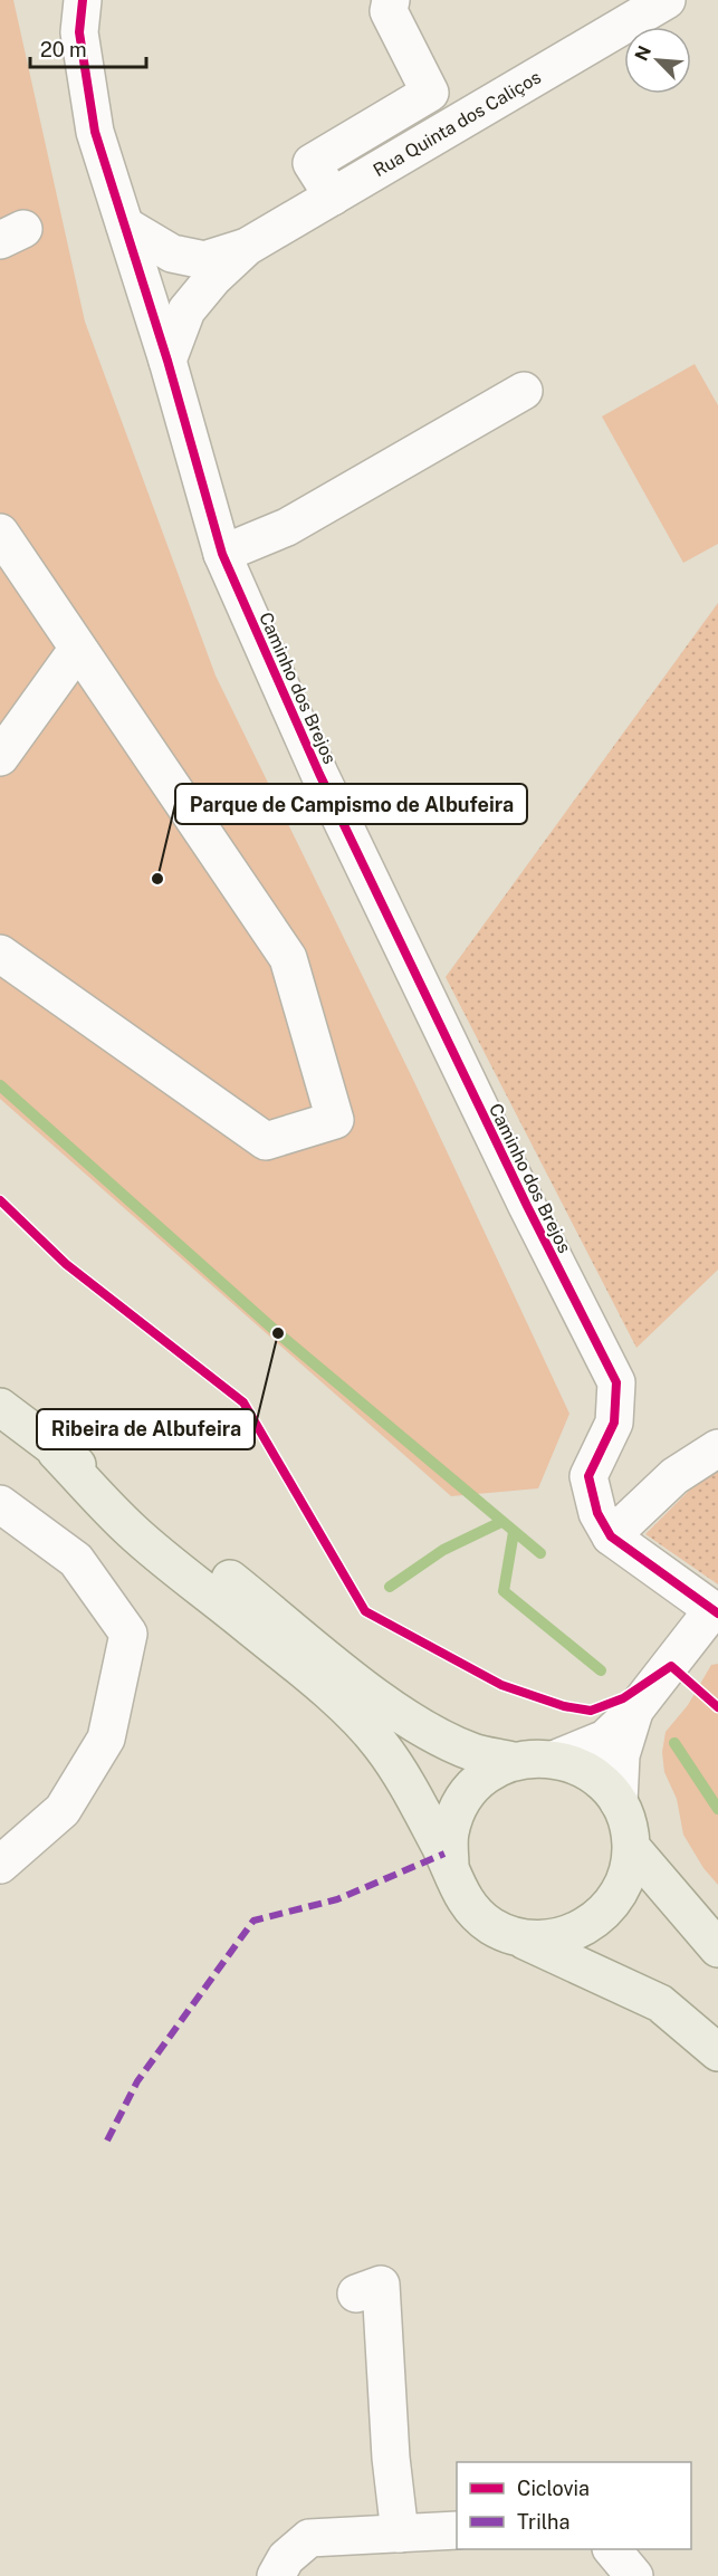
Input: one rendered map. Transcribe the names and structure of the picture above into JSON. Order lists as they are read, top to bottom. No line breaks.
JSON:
{"streets":{"street":["Rua Quinta dos Caliços","Caminho dos Brejos"]},"places":["Parque de Campismo de Albufeira","Ribeira de Albufeira"],"legend":["Ciclovia","Trilha"],"scale_bar":"20 m","north":"top left"}
